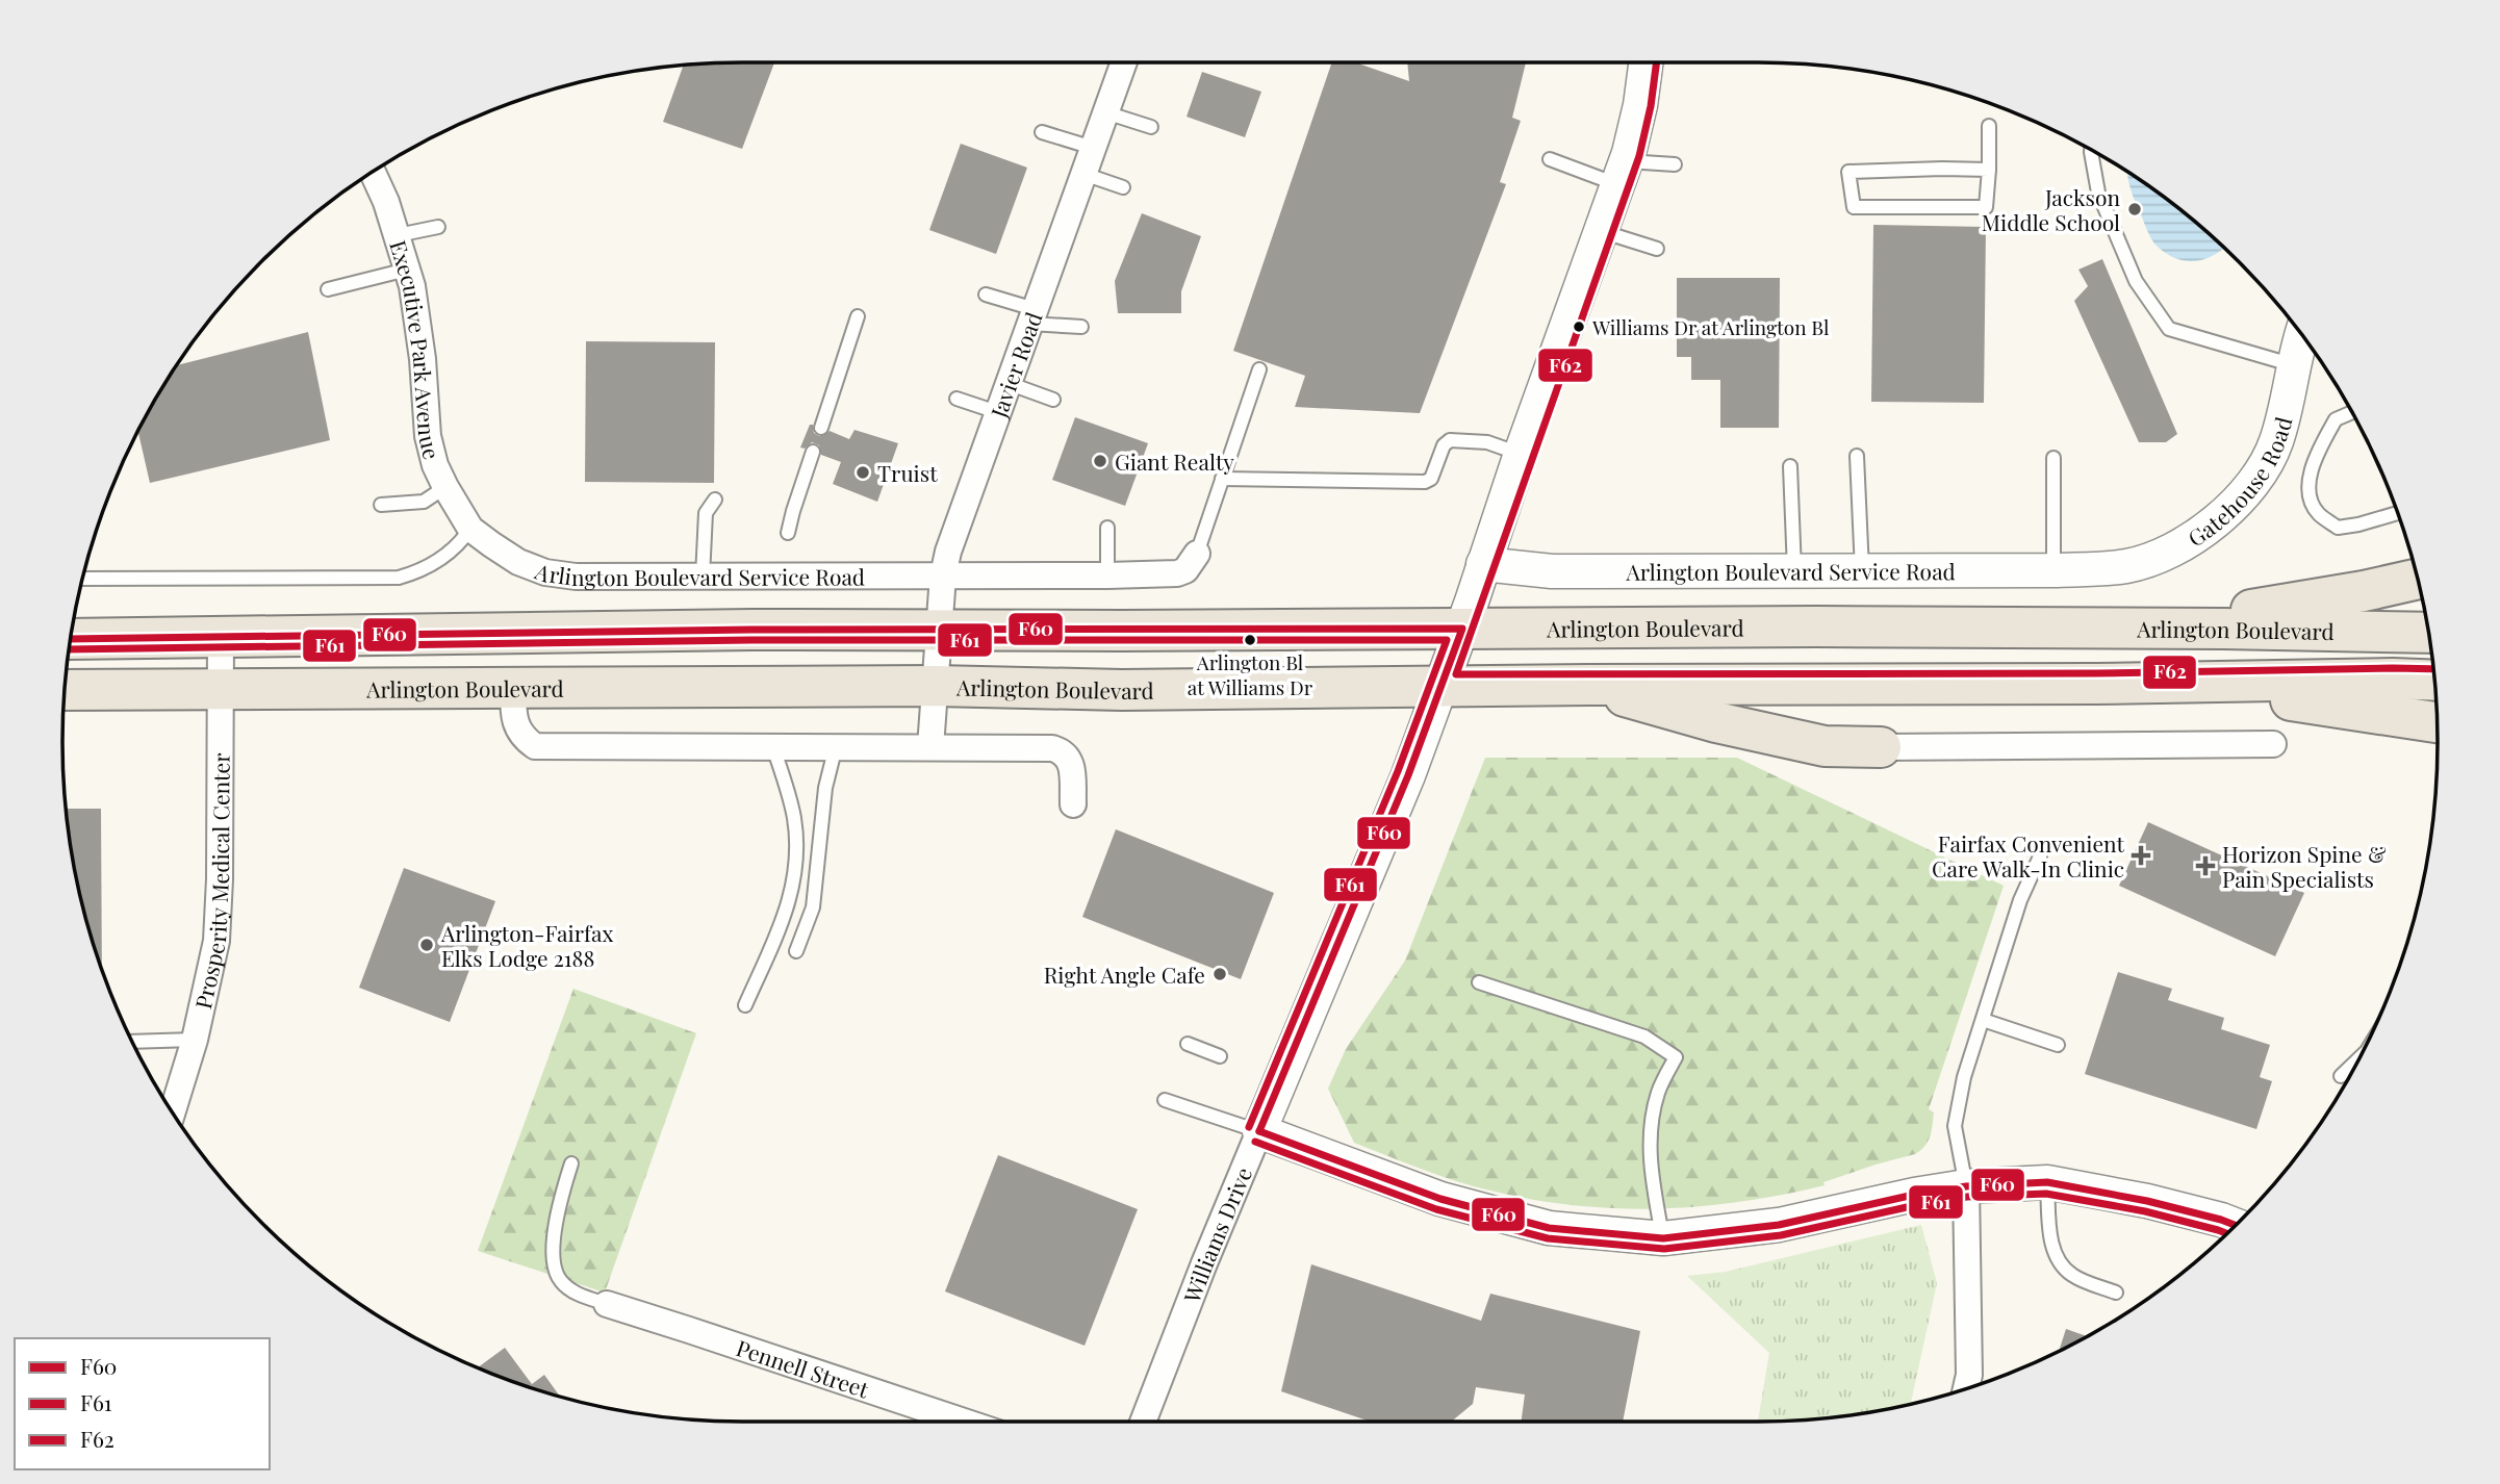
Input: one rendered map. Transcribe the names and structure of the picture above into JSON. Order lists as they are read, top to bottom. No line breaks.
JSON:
{"streets":{"main road":["Arlington Boulevard"],"street":["Executive Park Avenue","Javier Road","Gatehouse Road","Arlington Boulevard Service Road","Prosperity Medical Center","Williams Drive","Pennell Street"]},"crossings":[["Executive Park Avenue","Arlington Boulevard Service Road"],["Javier Road","Arlington Boulevard Service Road"],["Javier Road","Arlington Boulevard"],["Gatehouse Road","Arlington Boulevard Service Road"],["Arlington Boulevard Service Road","Williams Drive"],["Arlington Boulevard","Prosperity Medical Center"],["Arlington Boulevard","Williams Drive"]],"places":{"other":["Jackson Middle School","Williams Dr at Arlington Bl","Giant Realty","Truist","Arlington Bl at Williams Dr","Arlington-Fairfax Elks Lodge 2188","Right Angle Cafe"],"health":["Fairfax Convenient Care Walk-In Clinic","Horizon Spine & Pain Specialists"]},"lines":["transit line F62","transit line F60","transit line F61"],"legend":["F60","F61","F62"]}
